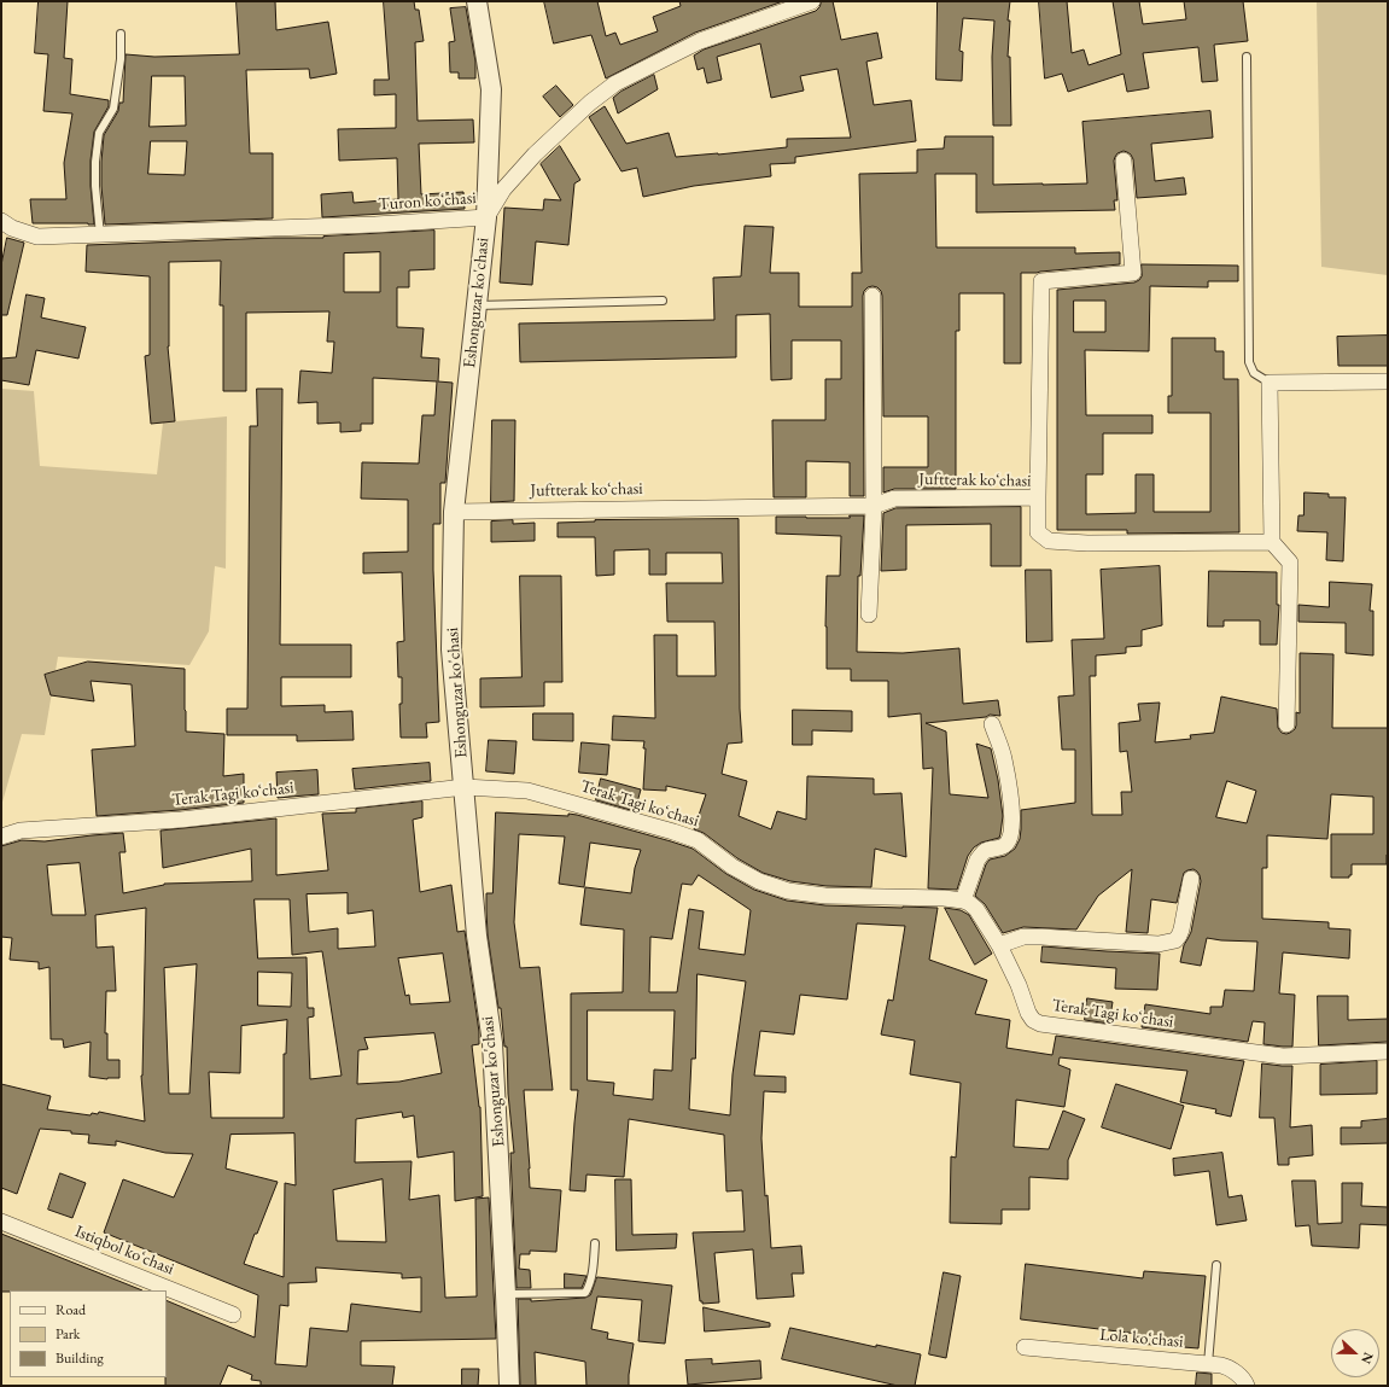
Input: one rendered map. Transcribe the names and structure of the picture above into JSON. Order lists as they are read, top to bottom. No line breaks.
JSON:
{"streets":{"street":["Turon koʻchasi","Eshonguzar ko'chasi","Juftterak koʻchasi","Terak Tagi koʻchasi","Istiqbol koʻchasi","Lola koʻchasi"]},"crossings":[["Turon koʻchasi","Eshonguzar ko'chasi"],["Eshonguzar ko'chasi","Juftterak koʻchasi"],["Eshonguzar ko'chasi","Terak Tagi koʻchasi"]],"legend":["Road","Park","Building"],"north":"right"}
